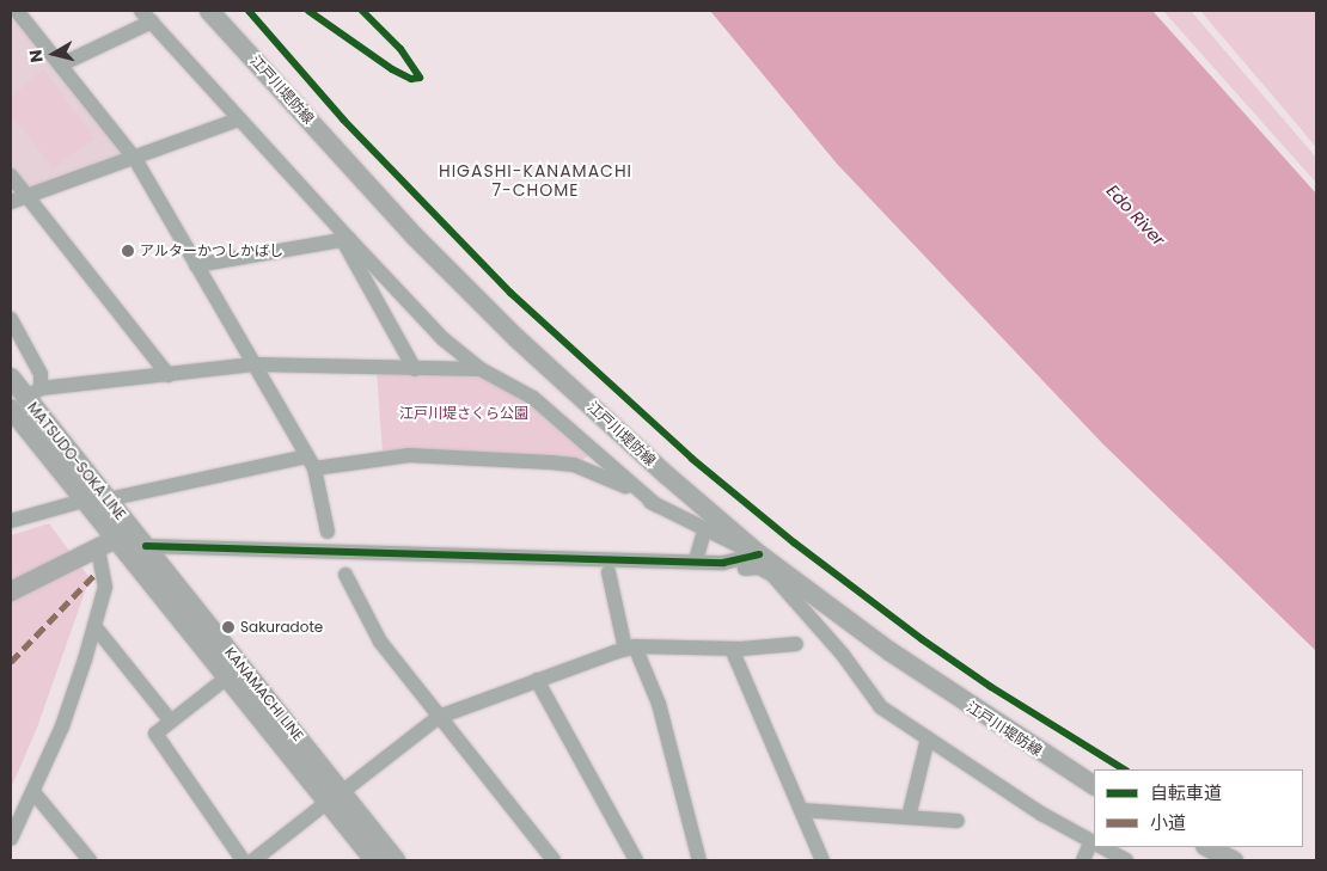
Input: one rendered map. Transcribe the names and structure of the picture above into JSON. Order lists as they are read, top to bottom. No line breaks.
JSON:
{"streets":{"main road":["江戸川堤防線","MATSUDO-SOKA LINE","KANAMACHI LINE"]},"crossings":[["MATSUDO-SOKA LINE","KANAMACHI LINE"]],"districts":["HIGASHI-KANAMACHI 7-CHOME"],"water":["Edo River"],"parks":["江戸川堤さくら公園"],"places":["アルターかつしかばし","Sakuradote"],"legend":["自転車道","小道"],"north":"left"}
